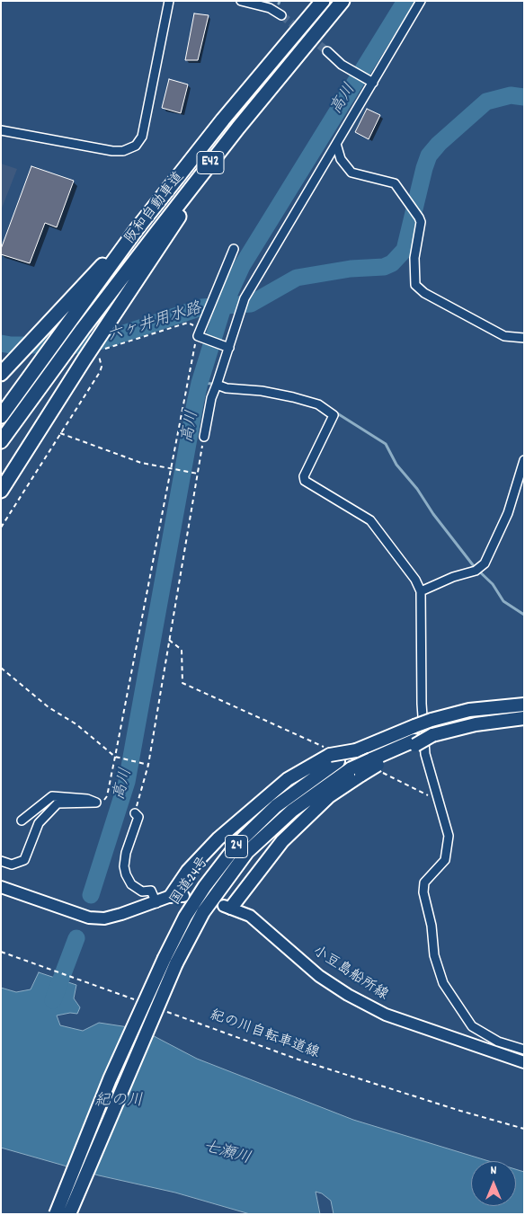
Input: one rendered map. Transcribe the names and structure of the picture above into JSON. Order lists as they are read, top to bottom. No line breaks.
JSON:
{"streets":{"highway":["E42","阪和自動車道","24","国道24号"],"main road":["小豆島船所線"],"path":["紀の川自転車道線"]},"crossings":[["24","国道24号"],["24","小豆島船所線"]],"water":["高川","六ヶ井用水路","紀の川","七瀬川"],"north":"top"}
